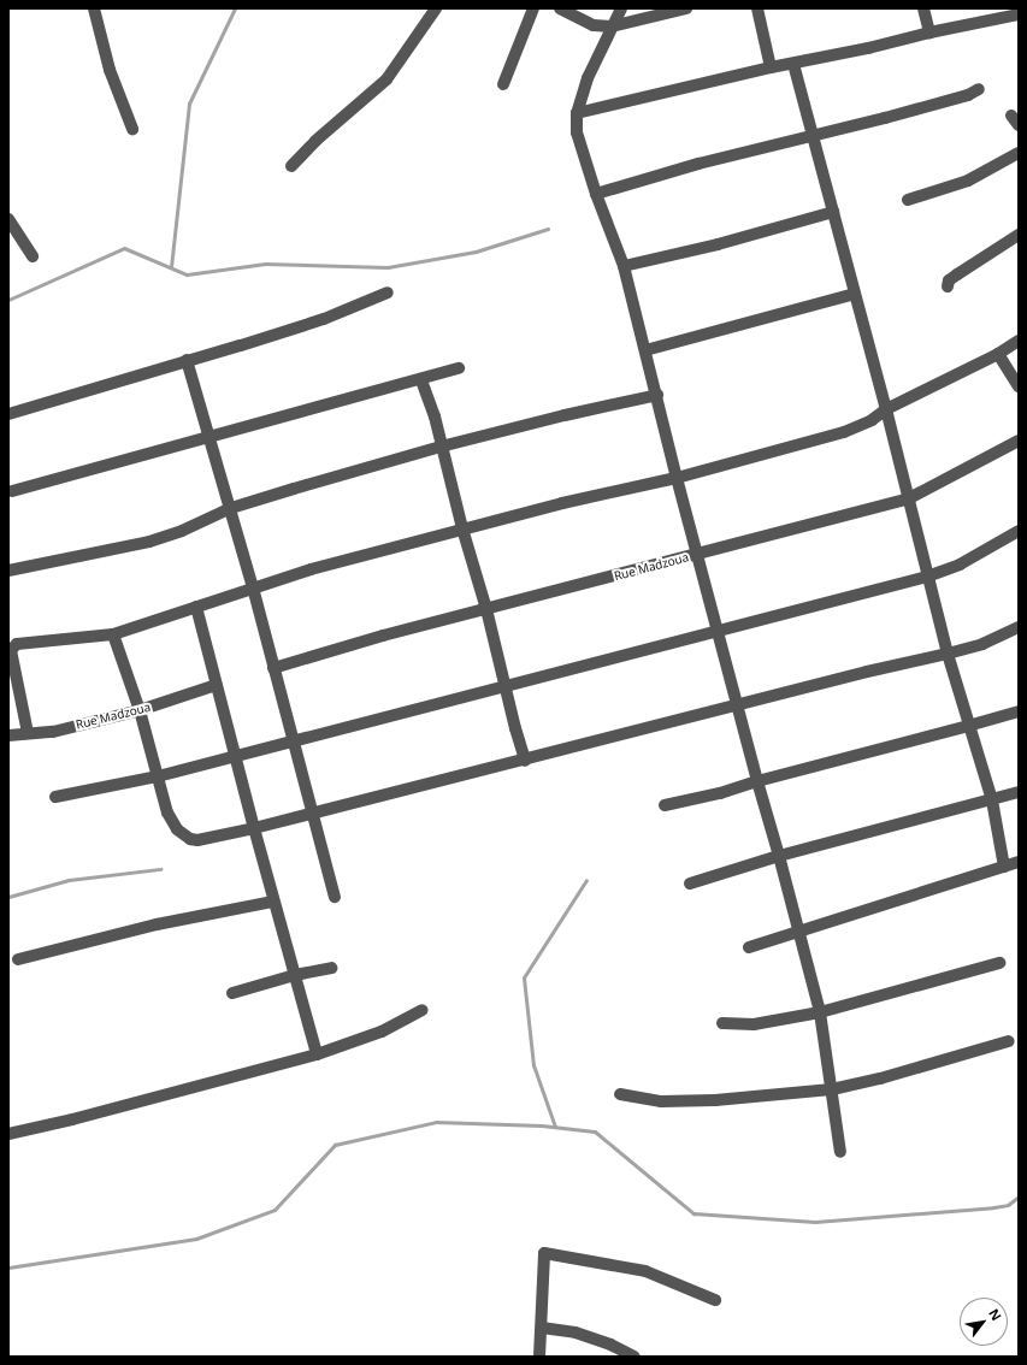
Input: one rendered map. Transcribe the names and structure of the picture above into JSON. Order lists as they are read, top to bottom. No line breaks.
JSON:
{"streets":{"street":["Rue Madzoua"]},"north":"top right"}
